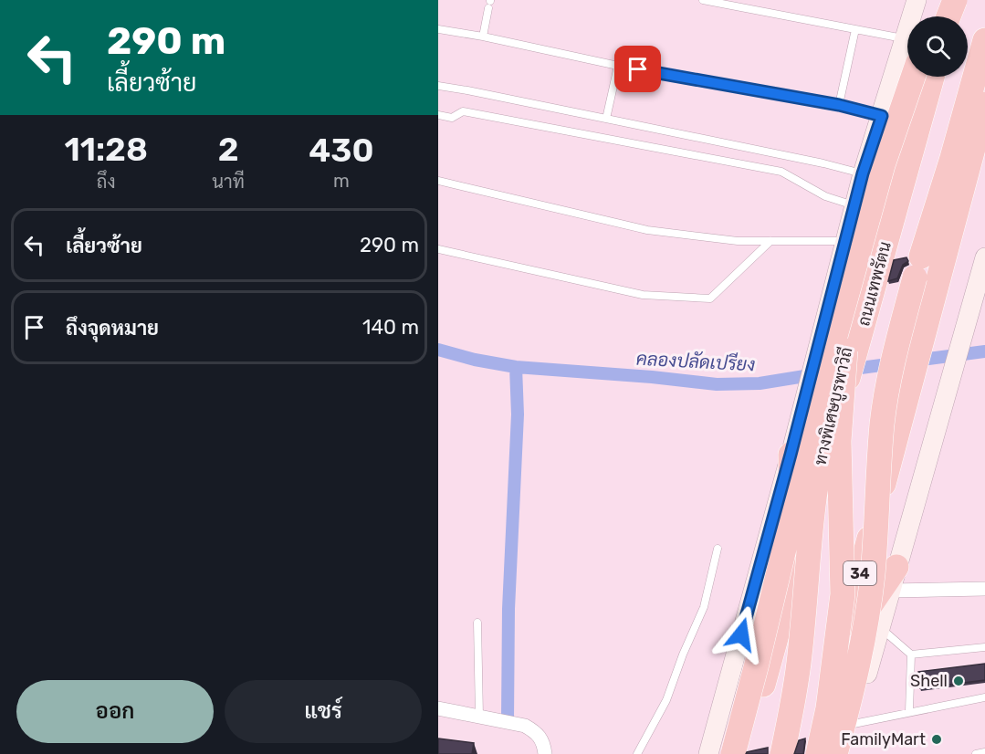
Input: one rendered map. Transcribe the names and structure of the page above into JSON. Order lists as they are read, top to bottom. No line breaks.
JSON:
{"streets":{"highway":["ถนนเทพรัตน","ทางพิเศษบูรพาวิถี","34"]},"crossings":[["ถนนเทพรัตน","ทางพิเศษบูรพาวิถี"]],"water":["คลองปลัดเปรียง"],"places":["Shell","FamilyMart"],"page":{"turn":["290 m","เลี้ยวซ้าย"],"eta":["11:28","ถึง","2","นาที","430","m"],"list":[{"name":"เลี้ยวซ้าย","value":"290 m"},{"name":"ถึงจุดหมาย","value":"140 m"}],"buttons":["ออก","แชร์"]}}
